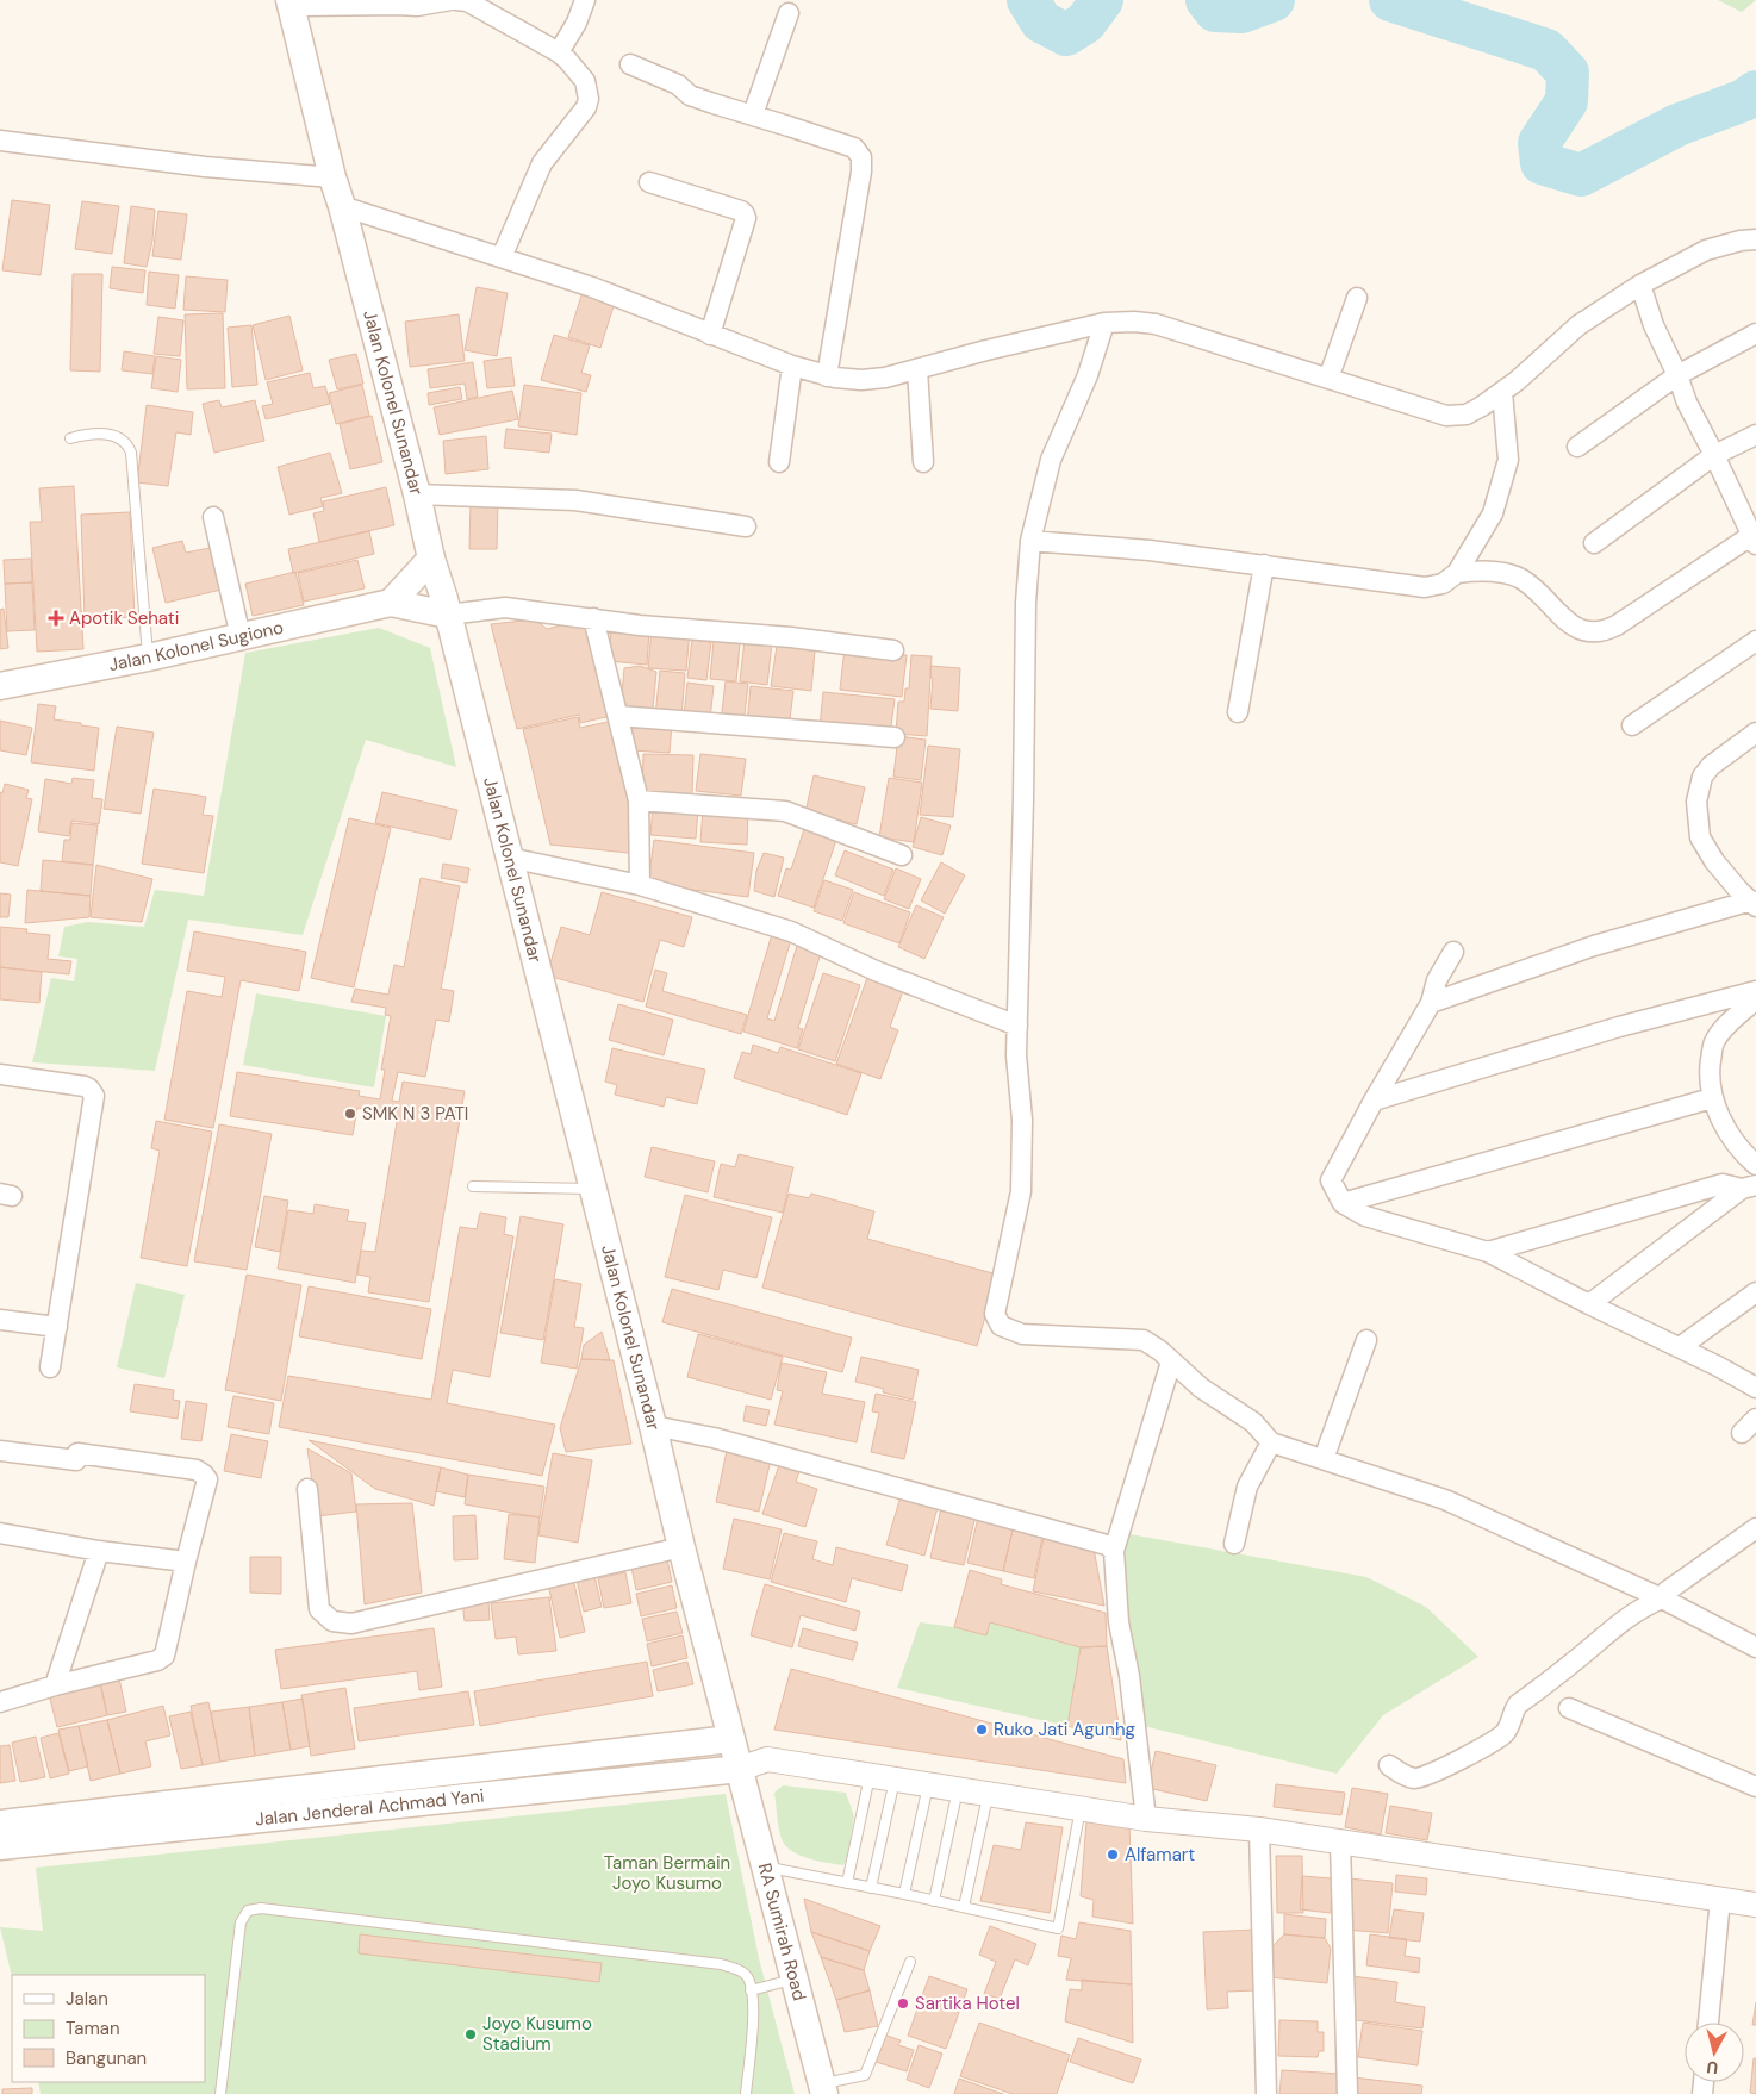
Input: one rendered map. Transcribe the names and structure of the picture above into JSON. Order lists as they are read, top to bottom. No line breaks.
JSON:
{"streets":{"main road":["Jalan Kolonel Sunandar","Jalan Kolonel Sugiono","Jalan Jenderal Achmad Yani","RA Sumirah Road"]},"crossings":[["Jalan Kolonel Sunandar","Jalan Kolonel Sugiono"],["Jalan Kolonel Sunandar","Jalan Jenderal Achmad Yani"],["Jalan Kolonel Sunandar","RA Sumirah Road"],["Jalan Jenderal Achmad Yani","RA Sumirah Road"]],"parks":["Taman Bermain Joyo Kusumo"],"places":{"health":["Apotik Sehati"],"other":["SMK N 3 PATI","Ruko Jati Agunhg","Alfamart","Sartika Hotel","Joyo Kusumo Stadium"]},"legend":["Jalan","Taman","Bangunan"],"north":"bottom"}
